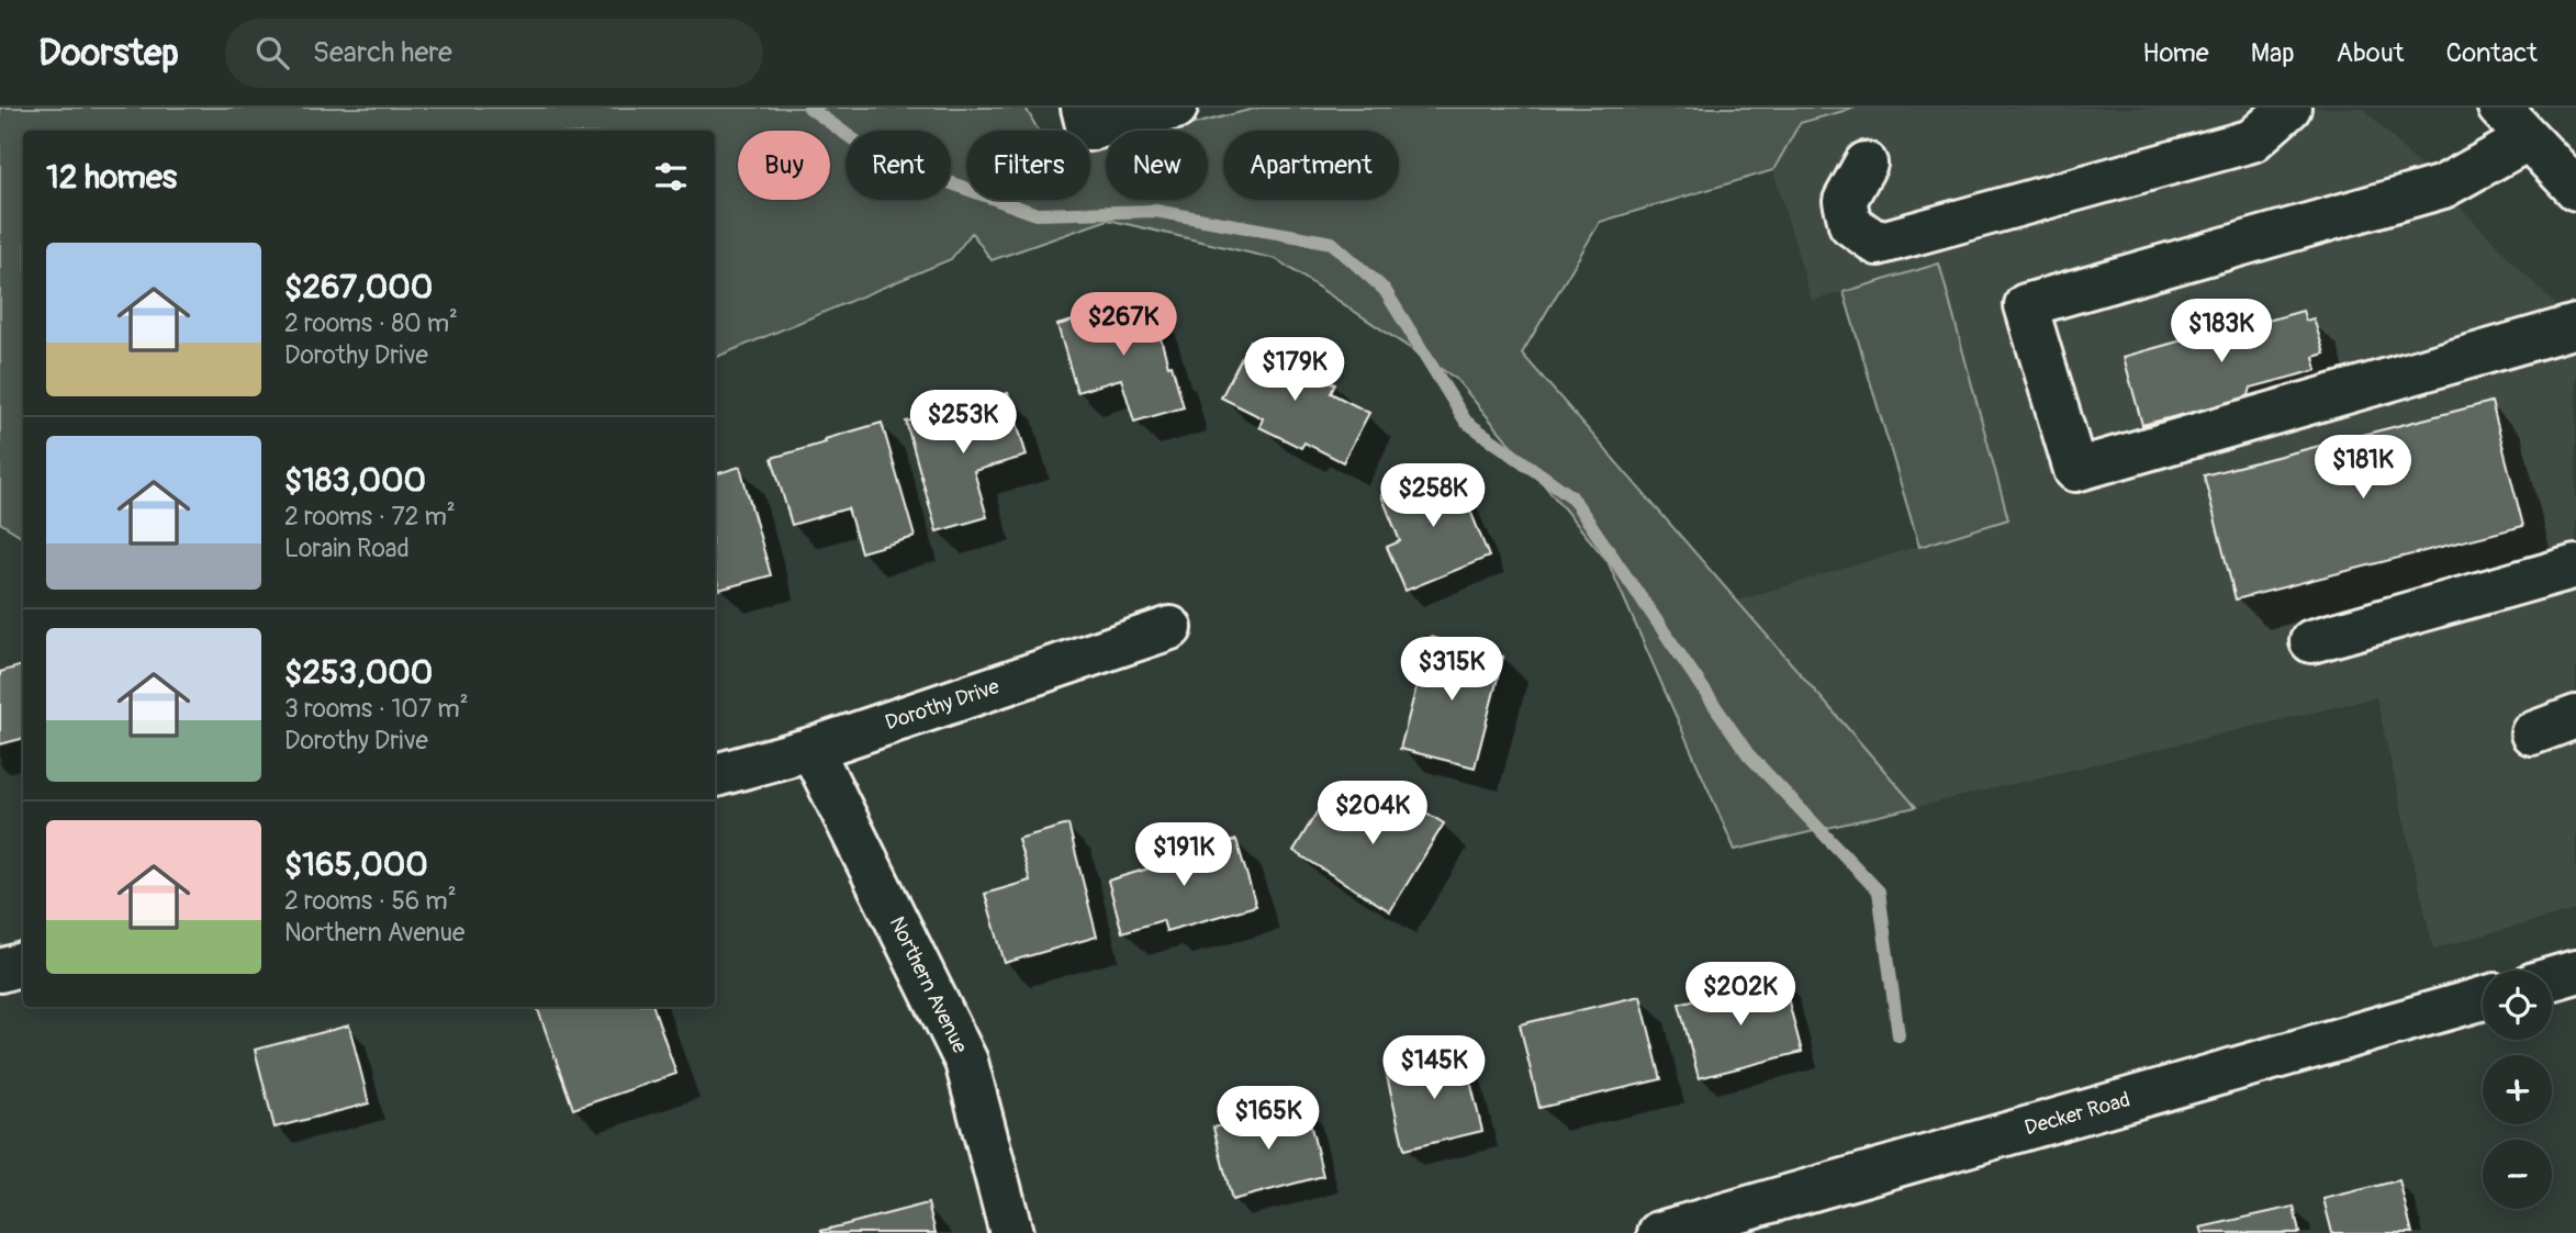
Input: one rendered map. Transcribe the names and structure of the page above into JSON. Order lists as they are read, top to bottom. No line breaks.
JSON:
{"streets":{"street":["Dorothy Drive","Northern Avenue","Decker Road"]},"crossings":[["Dorothy Drive","Northern Avenue"]],"page":{"header":"Doorstep","search":"Search here","nav":["Home","Map","About","Contact"],"chip":["Buy","Rent","Filters","New","Apartment"],"heading":"12 homes","list":[{"name":"$267,000","note":"2 rooms · 80 m² · Dorothy Drive"},{"name":"$183,000","note":"2 rooms · 72 m² · Lorain Road"},{"name":"$253,000","note":"3 rooms · 107 m² · Dorothy Drive"},{"name":"$165,000","note":"2 rooms · 56 m² · Northern Avenue"}],"price":["$267K","$183K","$179K","$253K","$181K","$258K","$315K","$204K","$191K","$202K","$145K","$165K"],"map_buttons":["+","−"]}}
